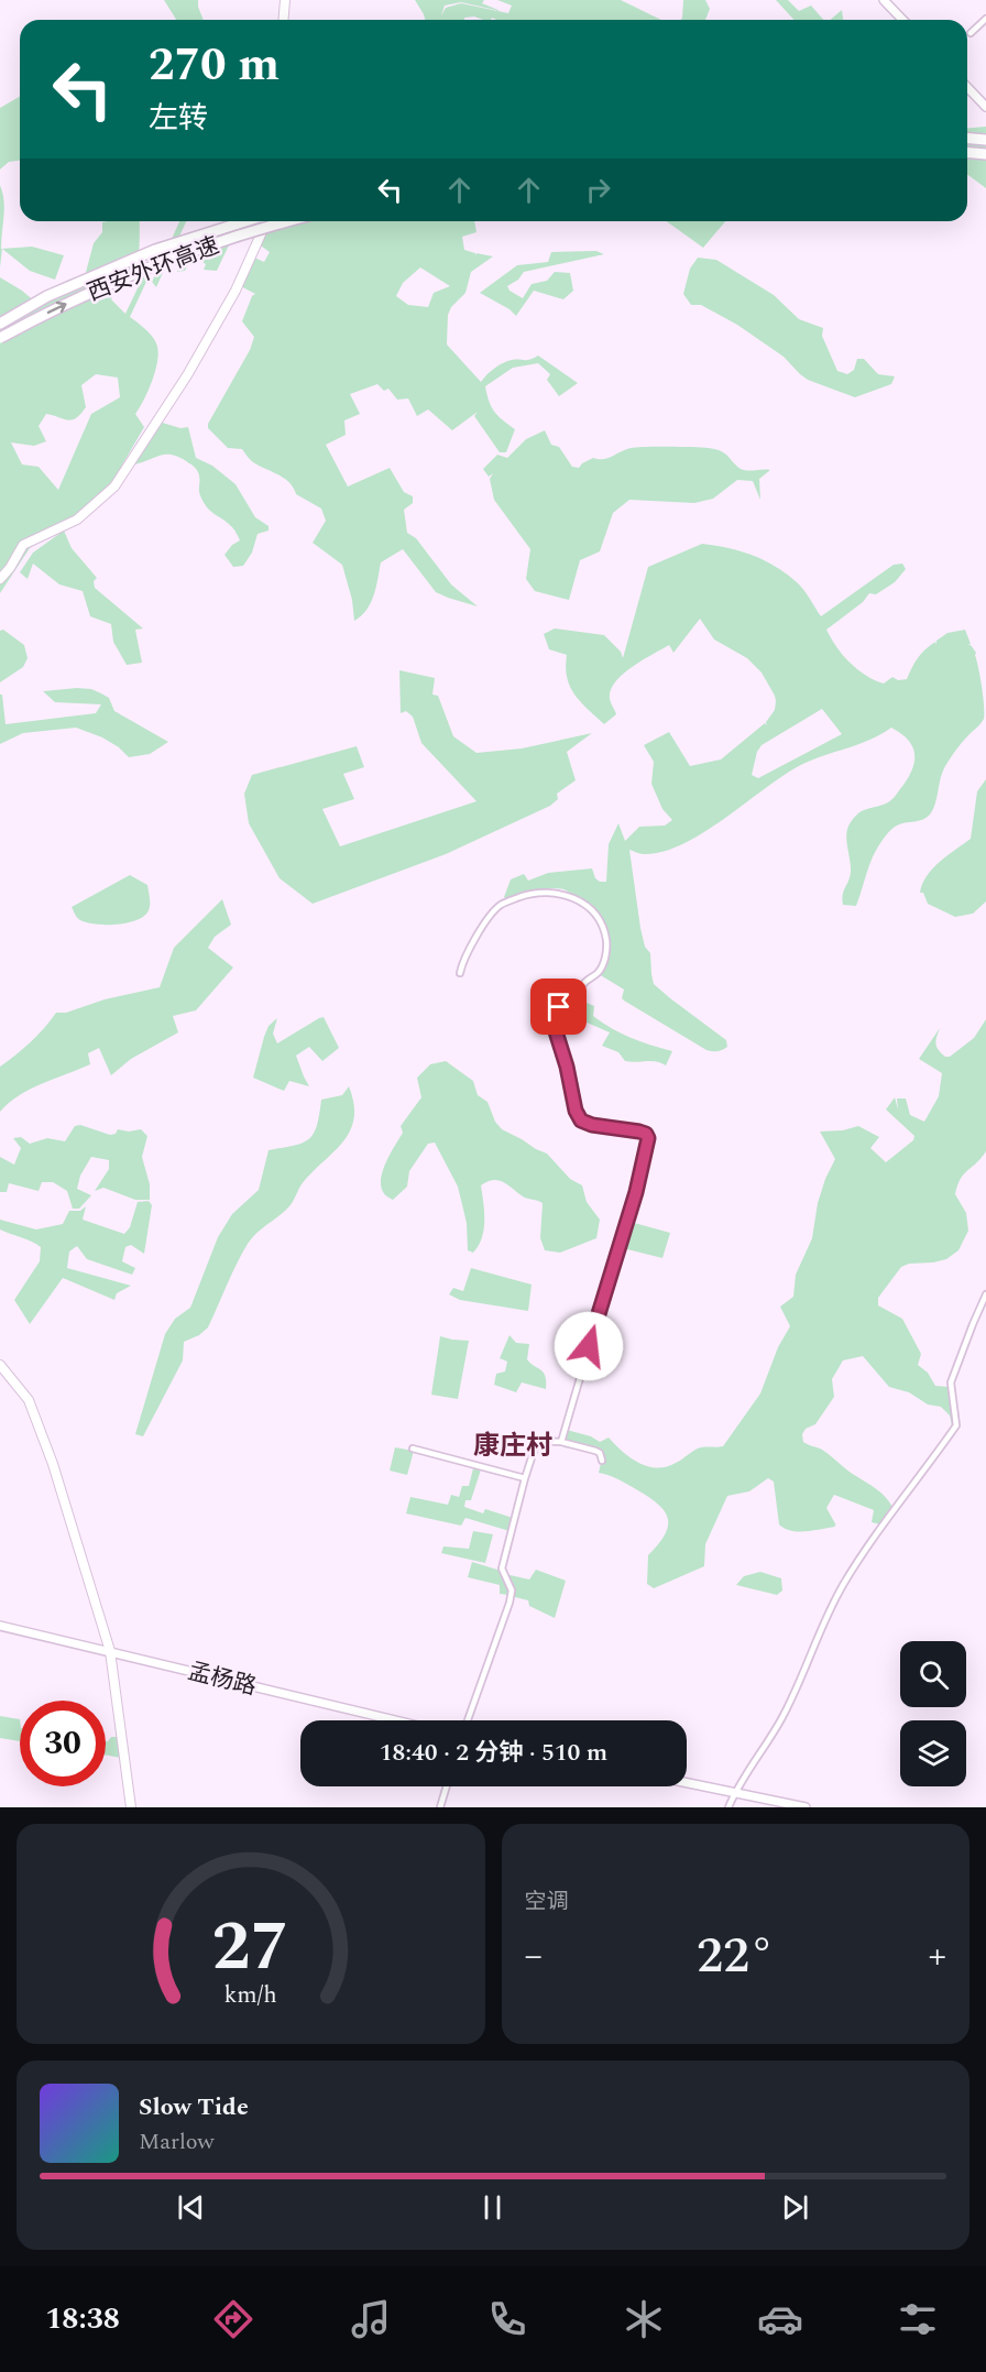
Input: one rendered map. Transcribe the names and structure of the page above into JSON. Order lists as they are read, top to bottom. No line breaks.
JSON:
{"streets":{"highway":["西安外环高速"],"street":["孟杨路"]},"districts":["康庄村"],"page":{"turn":["270 m","左转"],"limit":"30","trip":"18:40 · 2 分钟 · 510 m","tile":"空调","heat":["−","22°","+"],"song":["Slow Tide","Marlow"],"tabs":"18:38","gauge":["27","km/h"]}}
